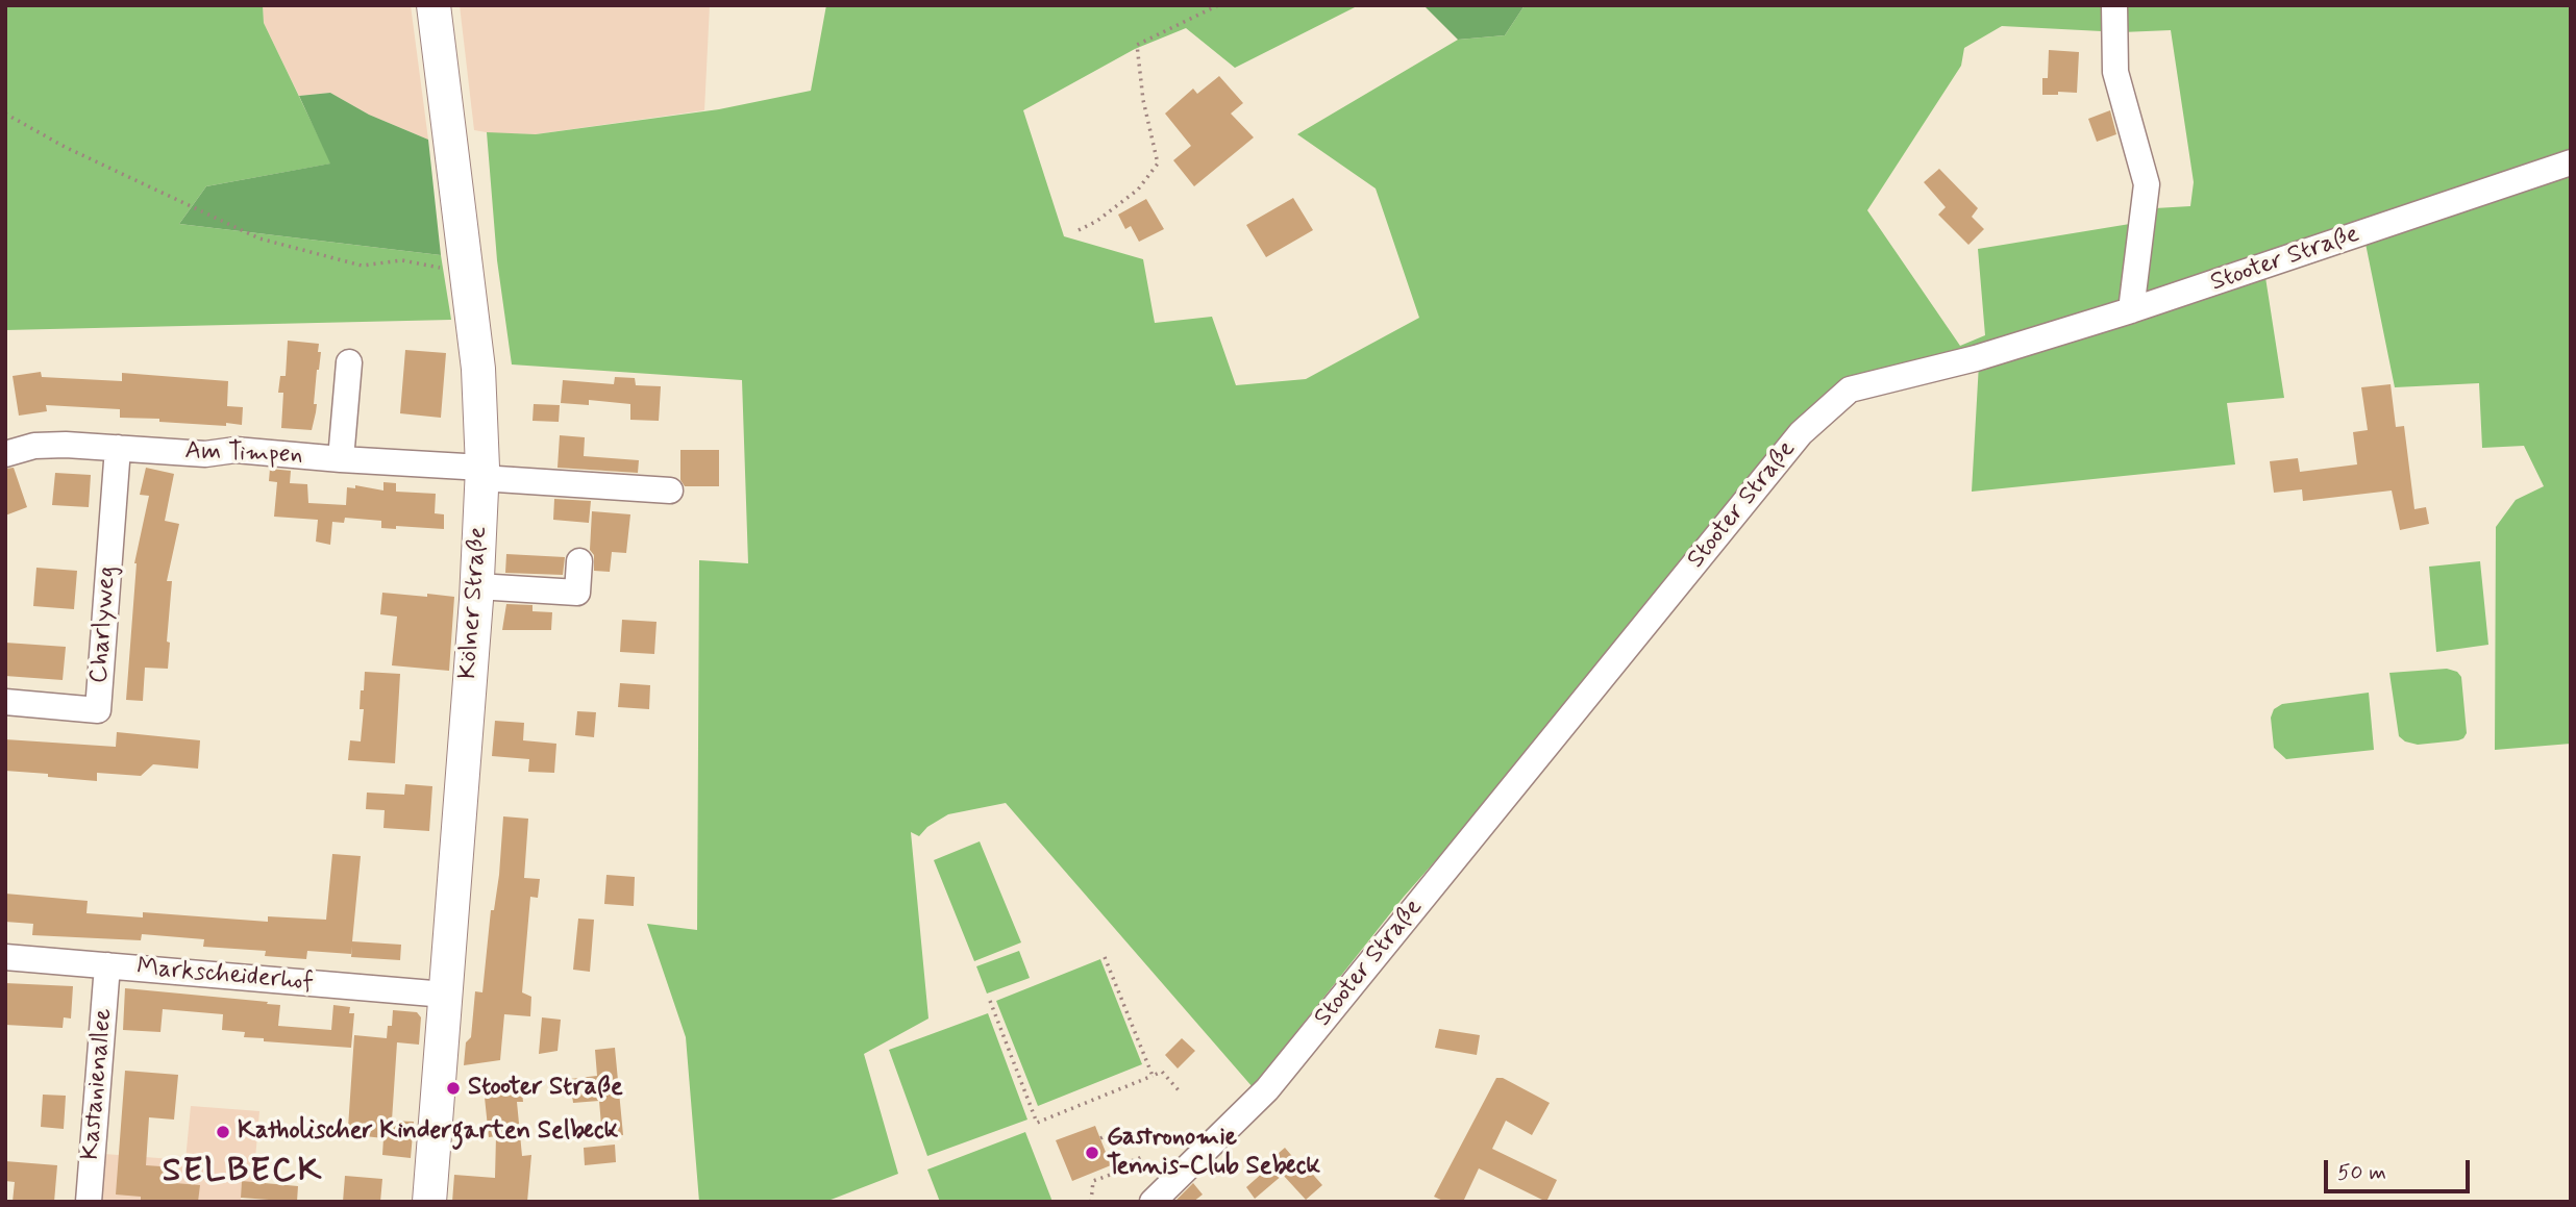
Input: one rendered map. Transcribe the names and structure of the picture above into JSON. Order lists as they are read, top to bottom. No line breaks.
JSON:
{"streets":{"main road":["Kölner Straße"],"street":["Stooter Straße","Am Timpen","Charlyweg","Markscheiderhof","Kastanienallee"]},"crossings":[["Am Timpen","Kölner Straße"],["Am Timpen","Charlyweg"],["Kölner Straße","Markscheiderhof"],["Markscheiderhof","Kastanienallee"]],"districts":["SELBECK"],"places":["Stooter Straße","Katholischer Kindergarten Selbeck","Gastronomie Tennis-Club Sebeck"],"scale_bar":"50 m"}
